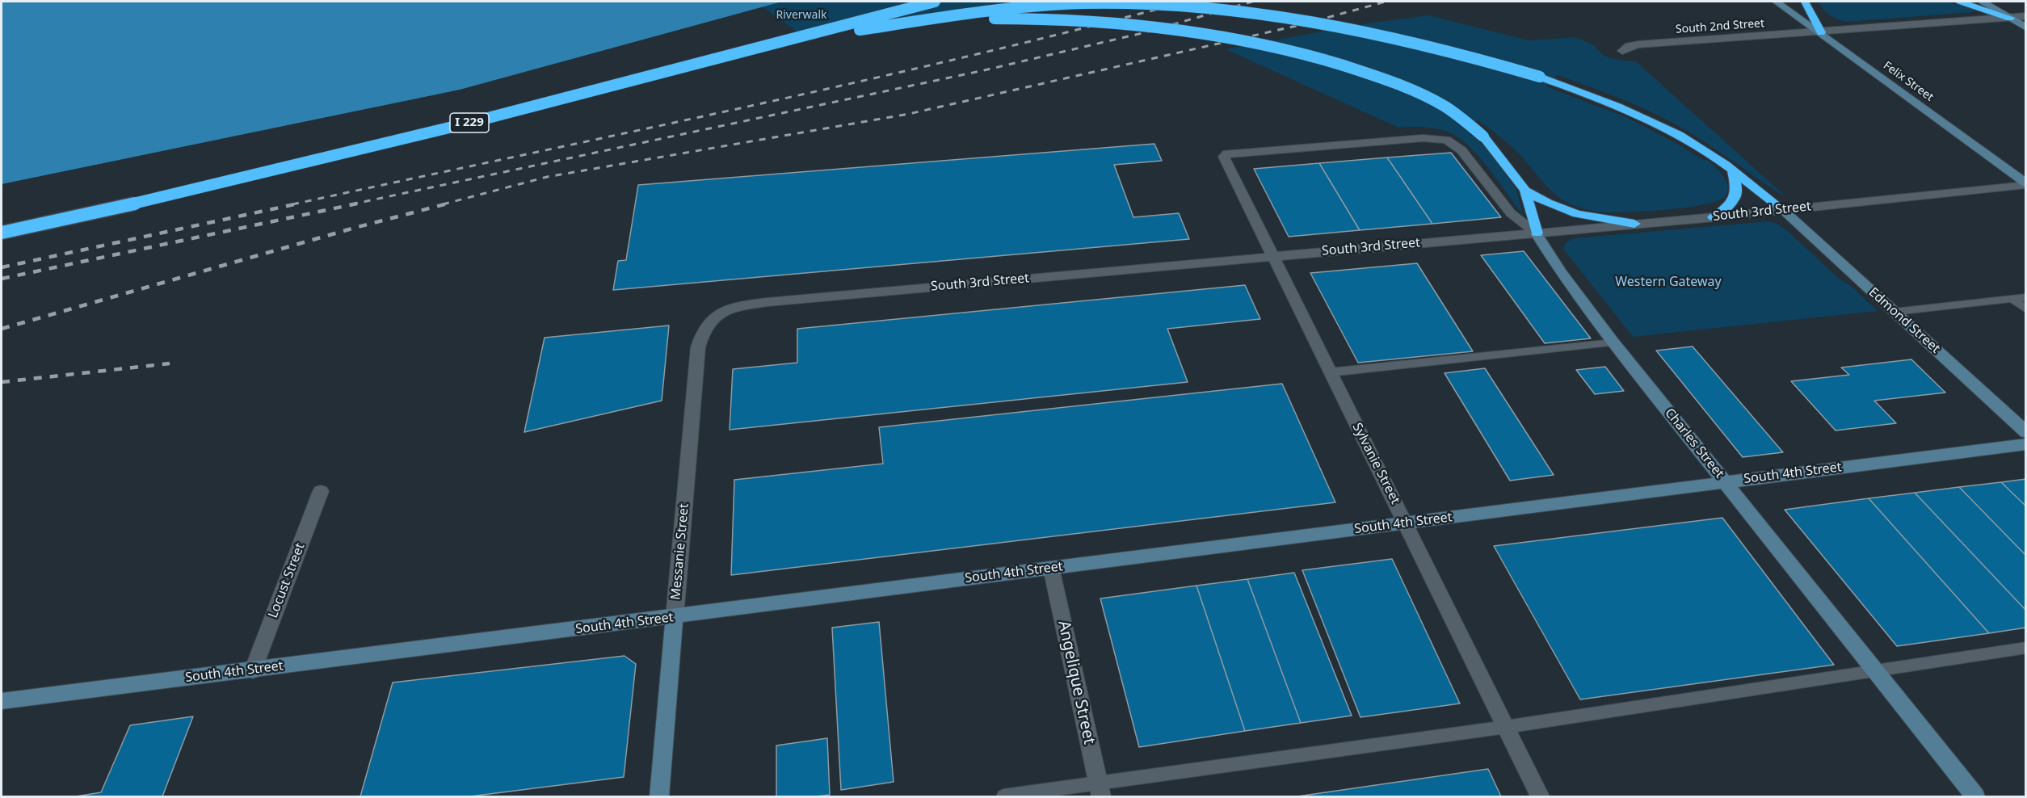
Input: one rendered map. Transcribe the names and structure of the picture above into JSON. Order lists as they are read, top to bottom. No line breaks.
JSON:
{"streets":{"highway":["I 229"],"main road":["Felix Street","Edmond Street","Charles Street","South 4th Street","Messanie Street"],"street":["South 2nd Street","South 3rd Street","Sylvanie Street","Locust Street","Angelique Street"]},"crossings":[["South 2nd Street","Felix Street"],["Felix Street","South 3rd Street"],["South 3rd Street","Edmond Street"],["South 3rd Street","Charles Street"],["South 3rd Street","Sylvanie Street"],["South 3rd Street","Messanie Street"],["Charles Street","Sylvanie Street"],["Charles Street","South 4th Street"],["Sylvanie Street","South 4th Street"],["South 4th Street","Messanie Street"],["South 4th Street","Locust Street"],["South 4th Street","Angelique Street"]],"parks":["Riverwalk","Western Gateway"]}
